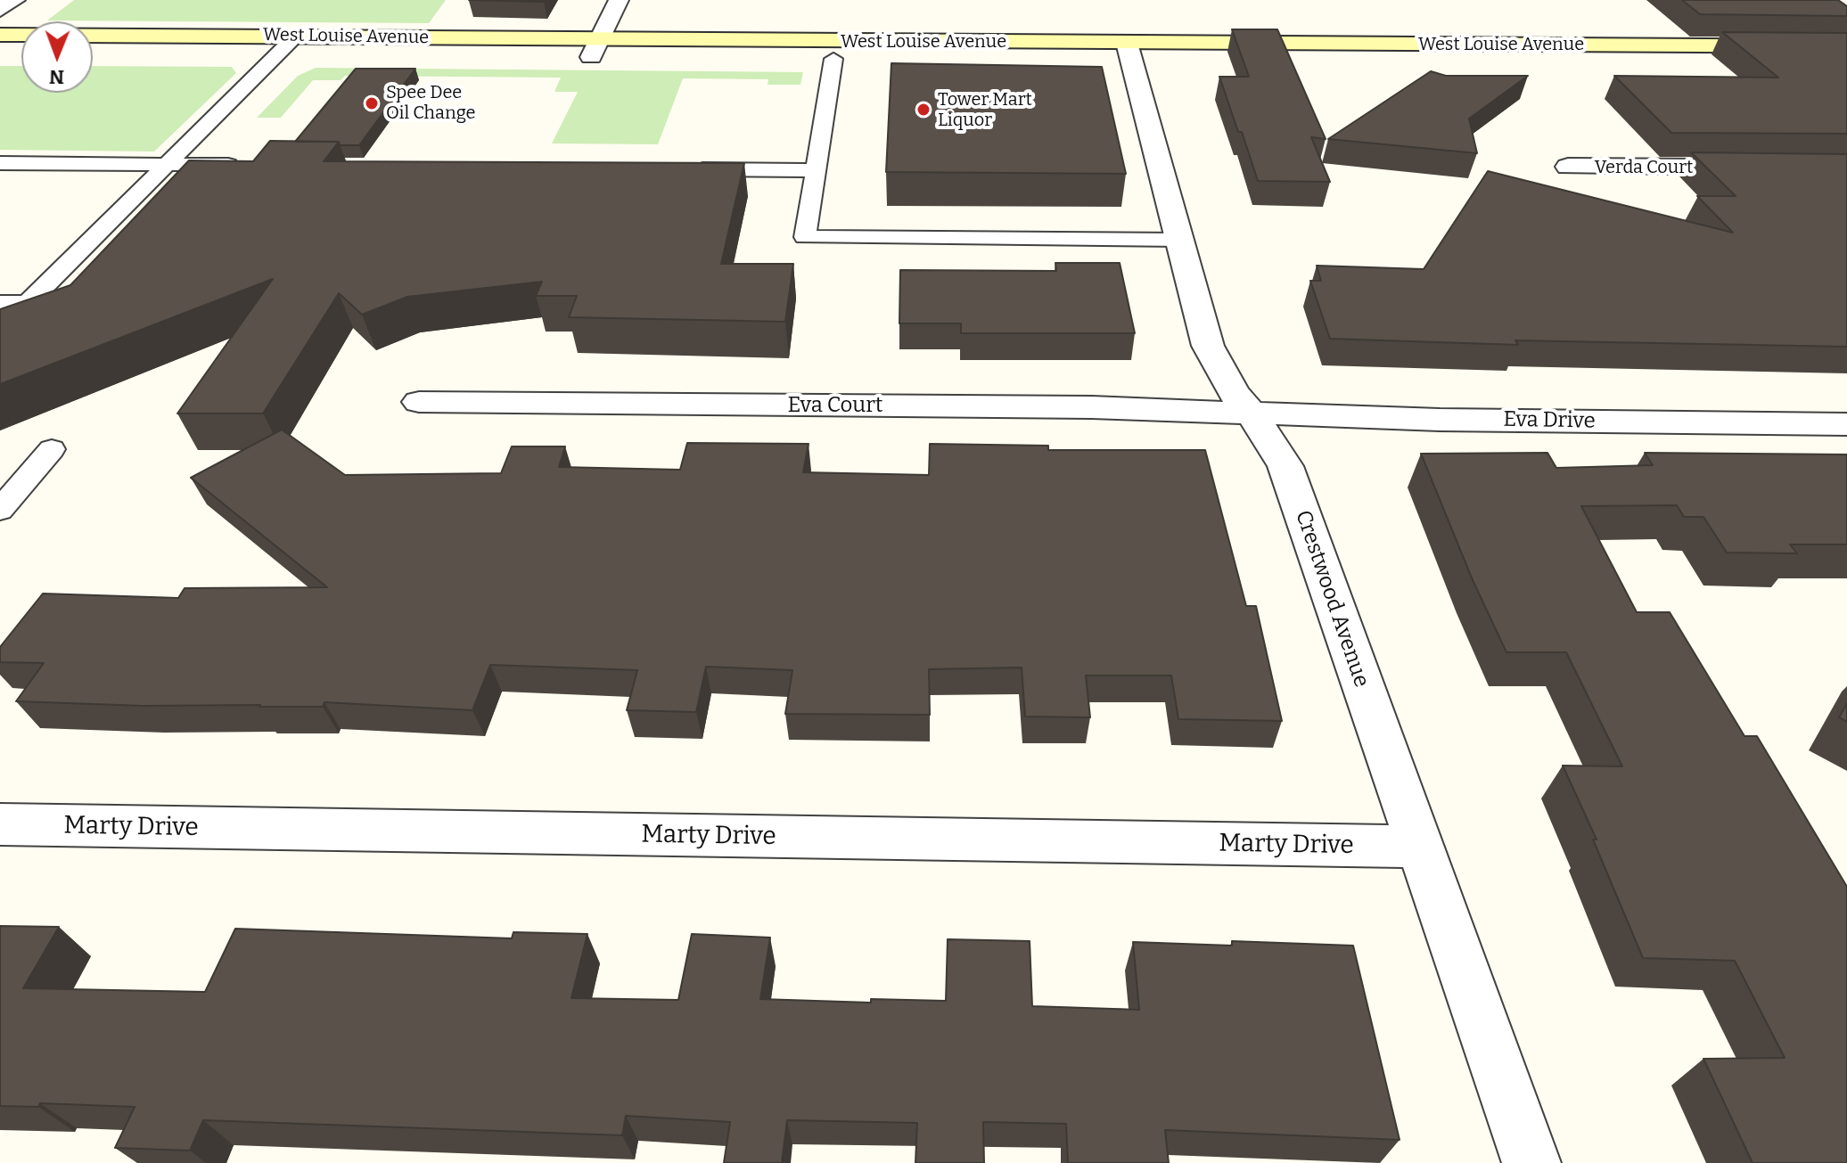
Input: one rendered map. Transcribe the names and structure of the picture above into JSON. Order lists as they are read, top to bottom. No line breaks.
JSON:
{"streets":{"main road":["West Louise Avenue"],"street":["Verda Court","Eva Court","Eva Drive","Crestwood Avenue","Marty Drive"]},"crossings":[["West Louise Avenue","Crestwood Avenue"],["Eva Court","Eva Drive"],["Eva Court","Crestwood Avenue"],["Eva Drive","Crestwood Avenue"],["Crestwood Avenue","Marty Drive"]],"places":["Spee Dee Oil Change","Tower Mart Liquor"],"north":"bottom"}
